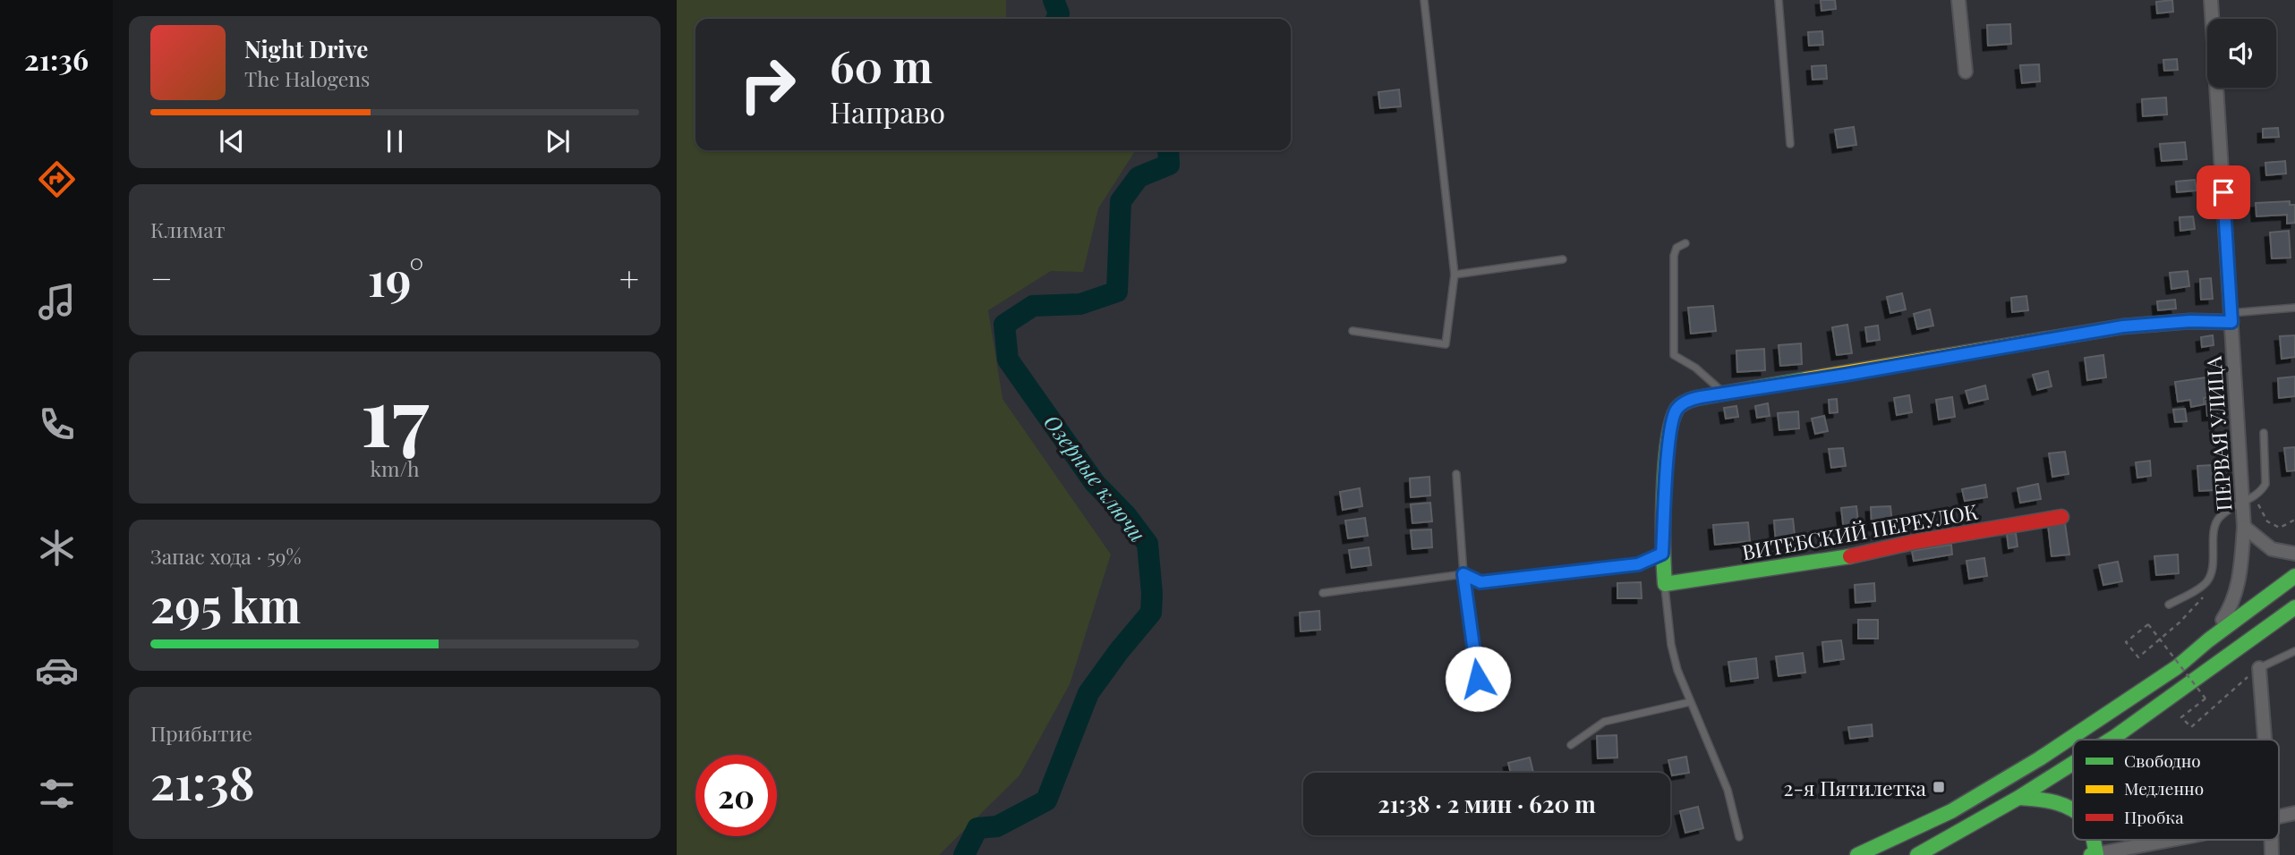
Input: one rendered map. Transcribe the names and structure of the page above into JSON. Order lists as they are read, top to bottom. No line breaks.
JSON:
{"streets":{"main road":["ВИТЕБСКИЙ ПЕРЕУЛОК"],"street":["ПЕРВАЯ УЛИЦА"]},"water":["Озерные ключи"],"places":{"transit":["2-я Пятилетка"]},"legend":["Свободно","Медленно","Пробка"],"page":{"tabs":"21:36","turn":["60 m","Направо"],"song":["Night Drive","The Halogens"],"tile":["Климат",["17","km/h"],["Запас хода · 59%","295 km"],["Прибытие","21:38"]],"heat":["−","19°","+"],"limit":"20","trip":"21:38 · 2 мин · 620 m"}}
